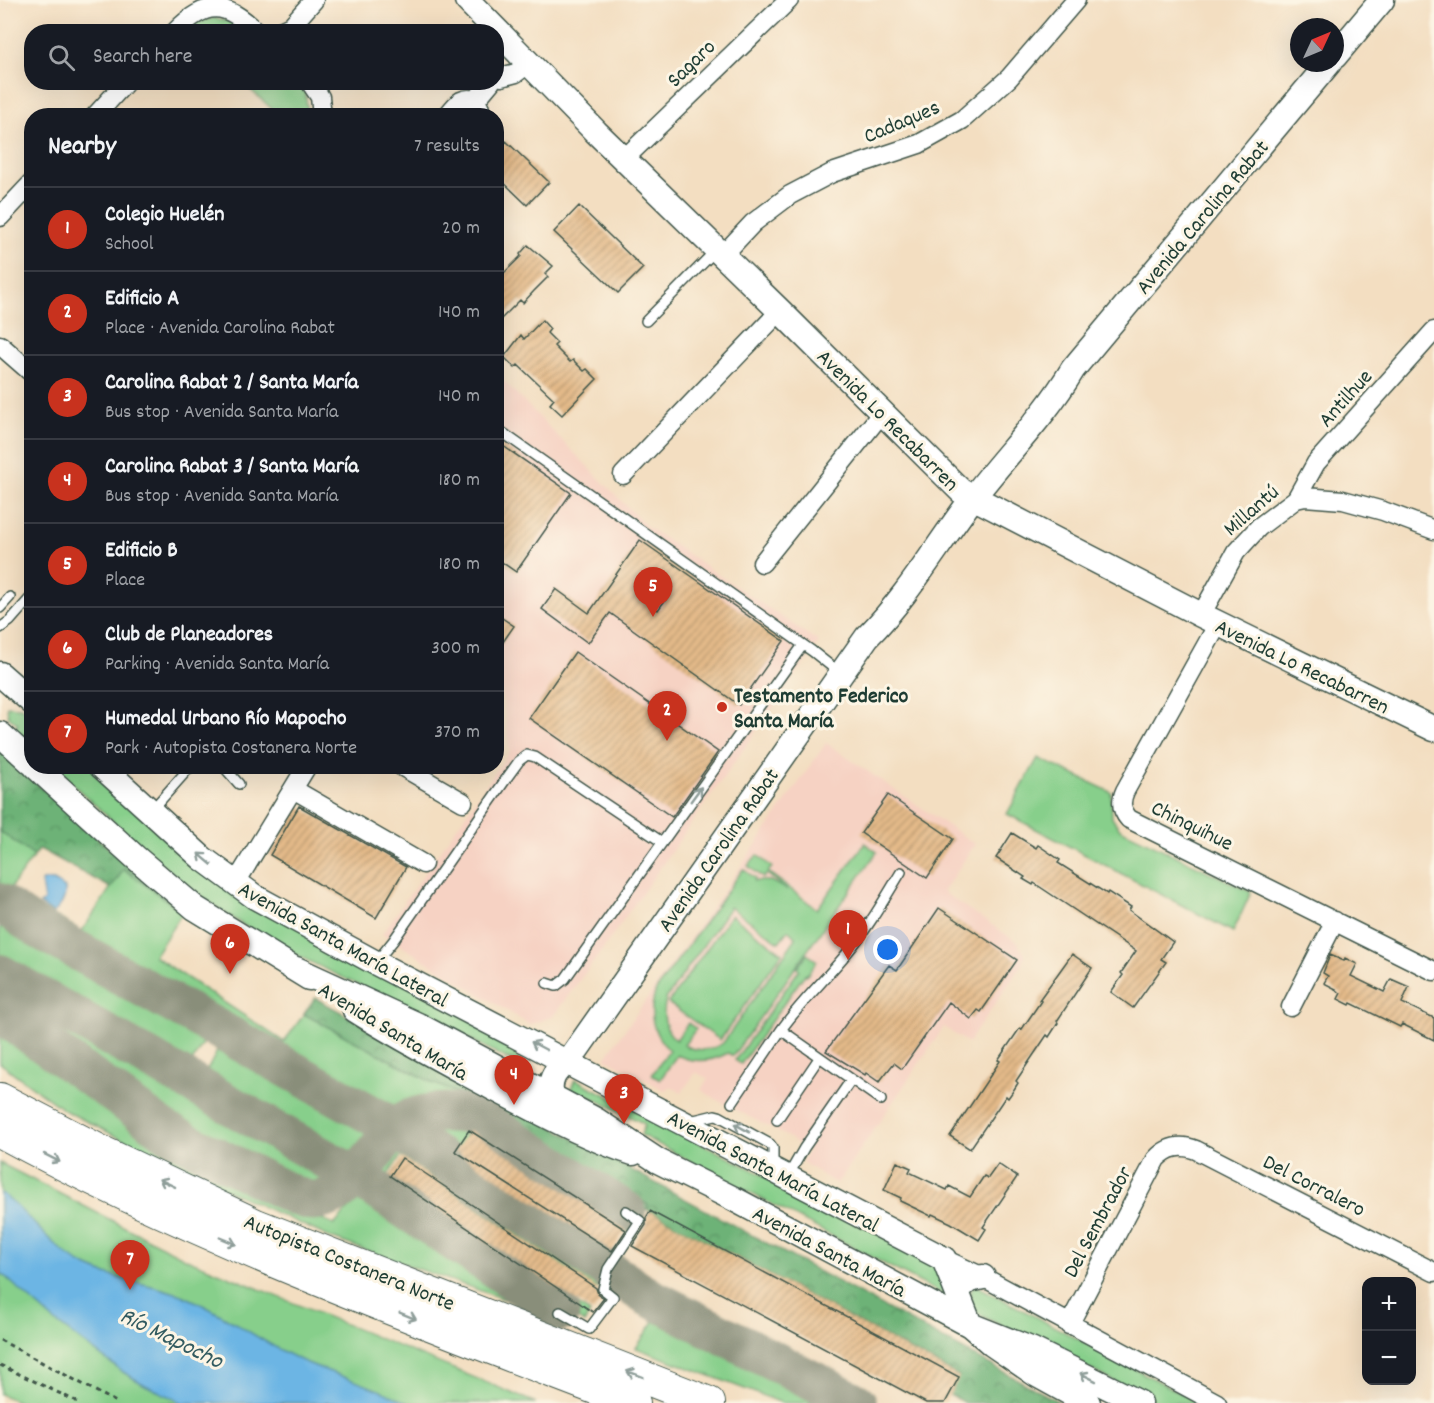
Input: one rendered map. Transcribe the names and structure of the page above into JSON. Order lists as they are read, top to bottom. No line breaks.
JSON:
{"streets":{"highway":["Autopista Costanera Norte"],"street":["Sagaro","Cadaques","Avenida Carolina Rabat","Antilhue","Avenida Lo Recabarren","Millantú","Chinquihue","Avenida Santa María Lateral","Avenida Santa María","Del Corralero","Del Sembrador"]},"crossings":[["Sagaro","Avenida Lo Recabarren"],["Cadaques","Avenida Lo Recabarren"],["Avenida Carolina Rabat","Avenida Lo Recabarren"],["Avenida Carolina Rabat","Avenida Santa María Lateral"],["Avenida Carolina Rabat","Avenida Santa María"],["Antilhue","Millantú"],["Avenida Lo Recabarren","Millantú"],["Avenida Lo Recabarren","Chinquihue"],["Millantú","Chinquihue"],["Avenida Santa María Lateral","Del Sembrador"],["Del Corralero","Del Sembrador"]],"one_way":["Avenida Santa María Lateral"],"water":["Río Mapocho"],"places":["Testamento Federico Santa María"],"north":"top right","page":{"search":"Search here","heading":["Nearby","7 results"],"list":[{"mark":"1","name":"Colegio Huelén","note":"School","value":"20 m"},{"mark":"2","name":"Edificio A","note":"Place · Avenida Carolina Rabat","value":"140 m"},{"mark":"3","name":"Carolina Rabat 2 / Santa María","note":"Bus stop · Avenida Santa María","value":"140 m"},{"mark":"4","name":"Carolina Rabat 3 / Santa María","note":"Bus stop · Avenida Santa María","value":"180 m"},{"mark":"5","name":"Edificio B","note":"Place","value":"180 m"},{"mark":"6","name":"Club de Planeadores","note":"Parking · Avenida Santa María","value":"300 m"},{"mark":"7","name":"Humedal Urbano Río Mapocho","note":"Park · Autopista Costanera Norte","value":"370 m"}],"pins":["5","2","1","6","4","3","7"],"map_buttons":["+","−"]}}
